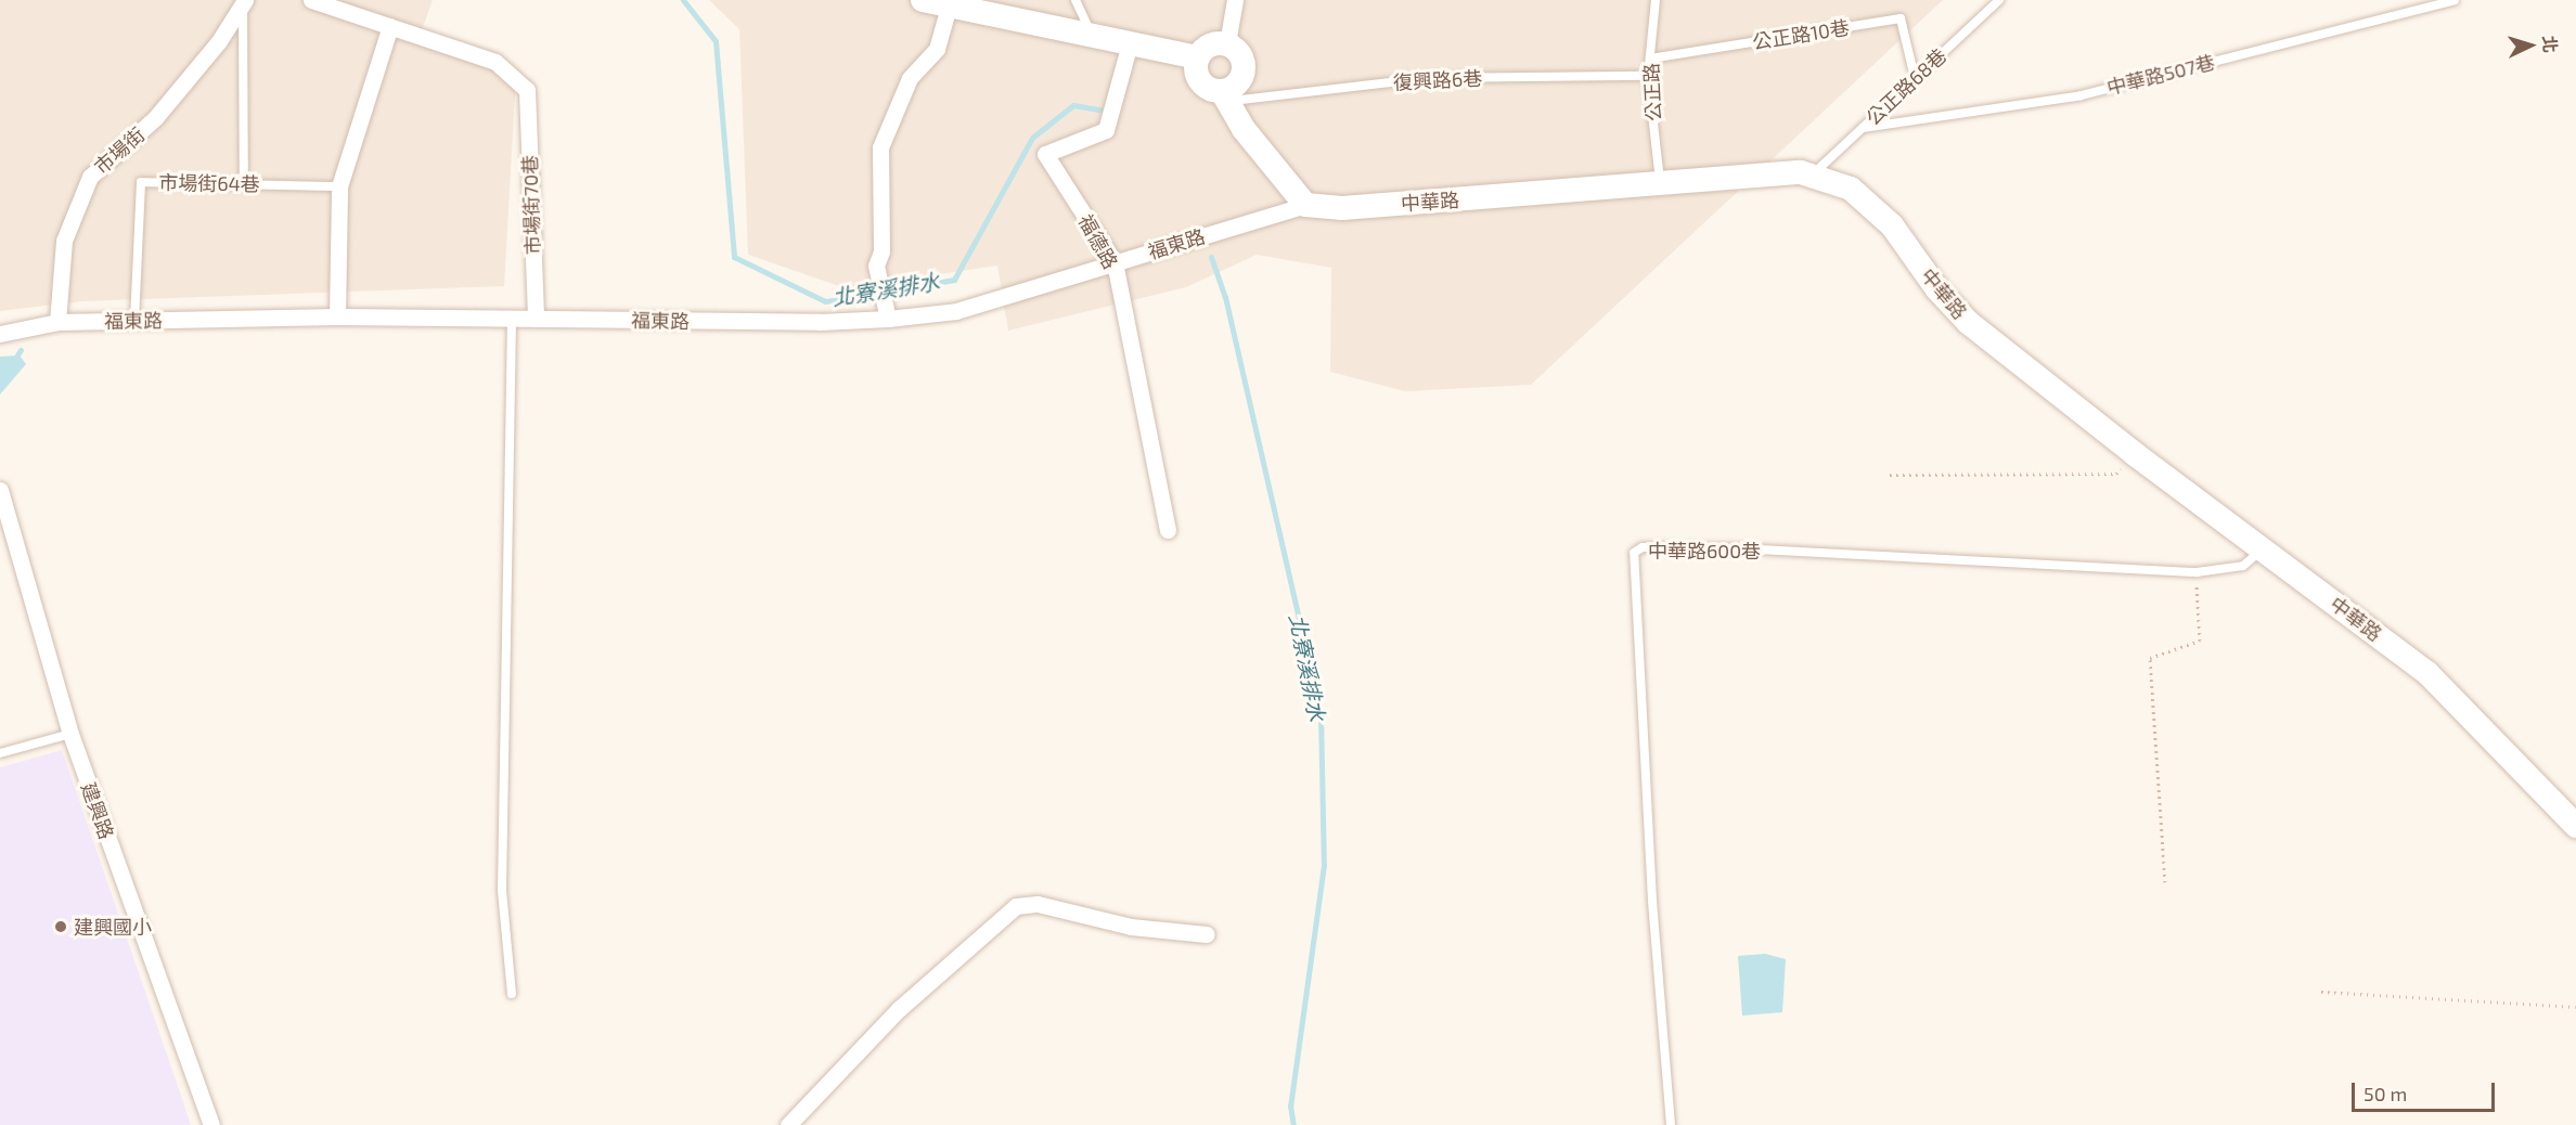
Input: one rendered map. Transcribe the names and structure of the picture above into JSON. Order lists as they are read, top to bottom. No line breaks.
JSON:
{"streets":{"street":["市場街","中華路","市場街70巷","福德路","福東路","建興路"],"lane":["公正路10巷","中華路507巷","復興路6巷","公正路68巷","公正路","市場街64巷","中華路600巷"]},"crossings":[["公正路10巷","公正路"],["中華路507巷","公正路68巷"],["復興路6巷","公正路"],["公正路68巷","中華路"],["公正路","中華路"],["市場街","市場街64巷"],["市場街","福東路"],["市場街64巷","福東路"],["中華路","福東路"],["中華路","中華路600巷"],["市場街70巷","福東路"],["福德路","福東路"]],"water":["北寮溪排水"],"places":["建興國小"],"scale_bar":"50 m","north":"right"}
